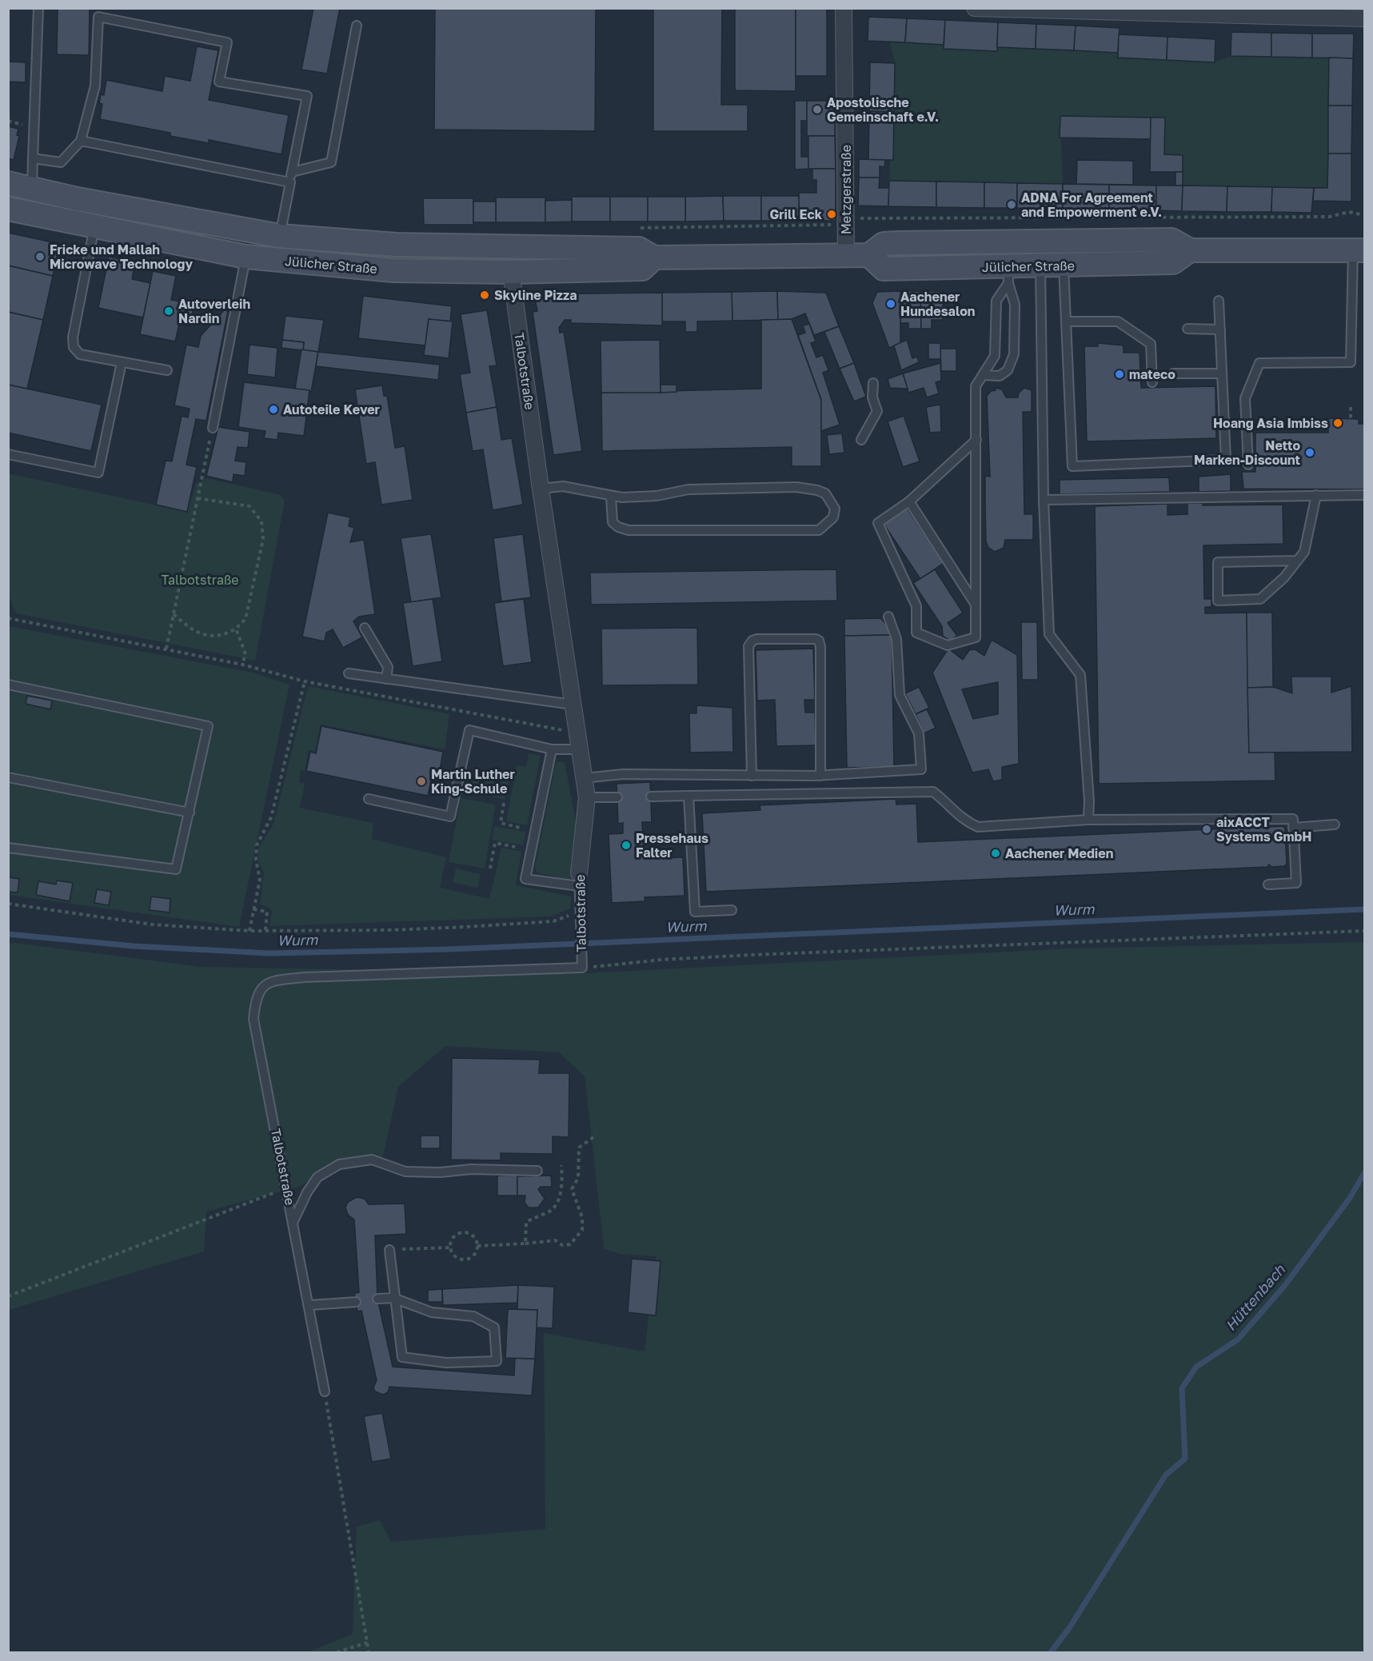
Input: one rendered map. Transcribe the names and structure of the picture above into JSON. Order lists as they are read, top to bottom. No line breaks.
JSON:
{"streets":{"main road":["Jülicher Straße"],"street":["Metzgerstraße","Talbotstraße"]},"crossings":[["Metzgerstraße","Jülicher Straße"],["Jülicher Straße","Talbotstraße"]],"water":["Wurm","Hüttenbach"],"parks":["Talbotstraße"],"places":["Apostolische Gemeinschaft e.V.","ADNA For Agreement and Empowerment e.V.","Grill Eck","Fricke und Mallah Microwave Technology","Skyline Pizza","Aachener Hundesalon","Autoverleih Nardin","mateco","Autoteile Kever","Hoang Asia Imbiss","Netto Marken-Discount","Martin Luther King-Schule","aixACCT Systems GmbH","Pressehaus Falter","Aachener Medien"]}
